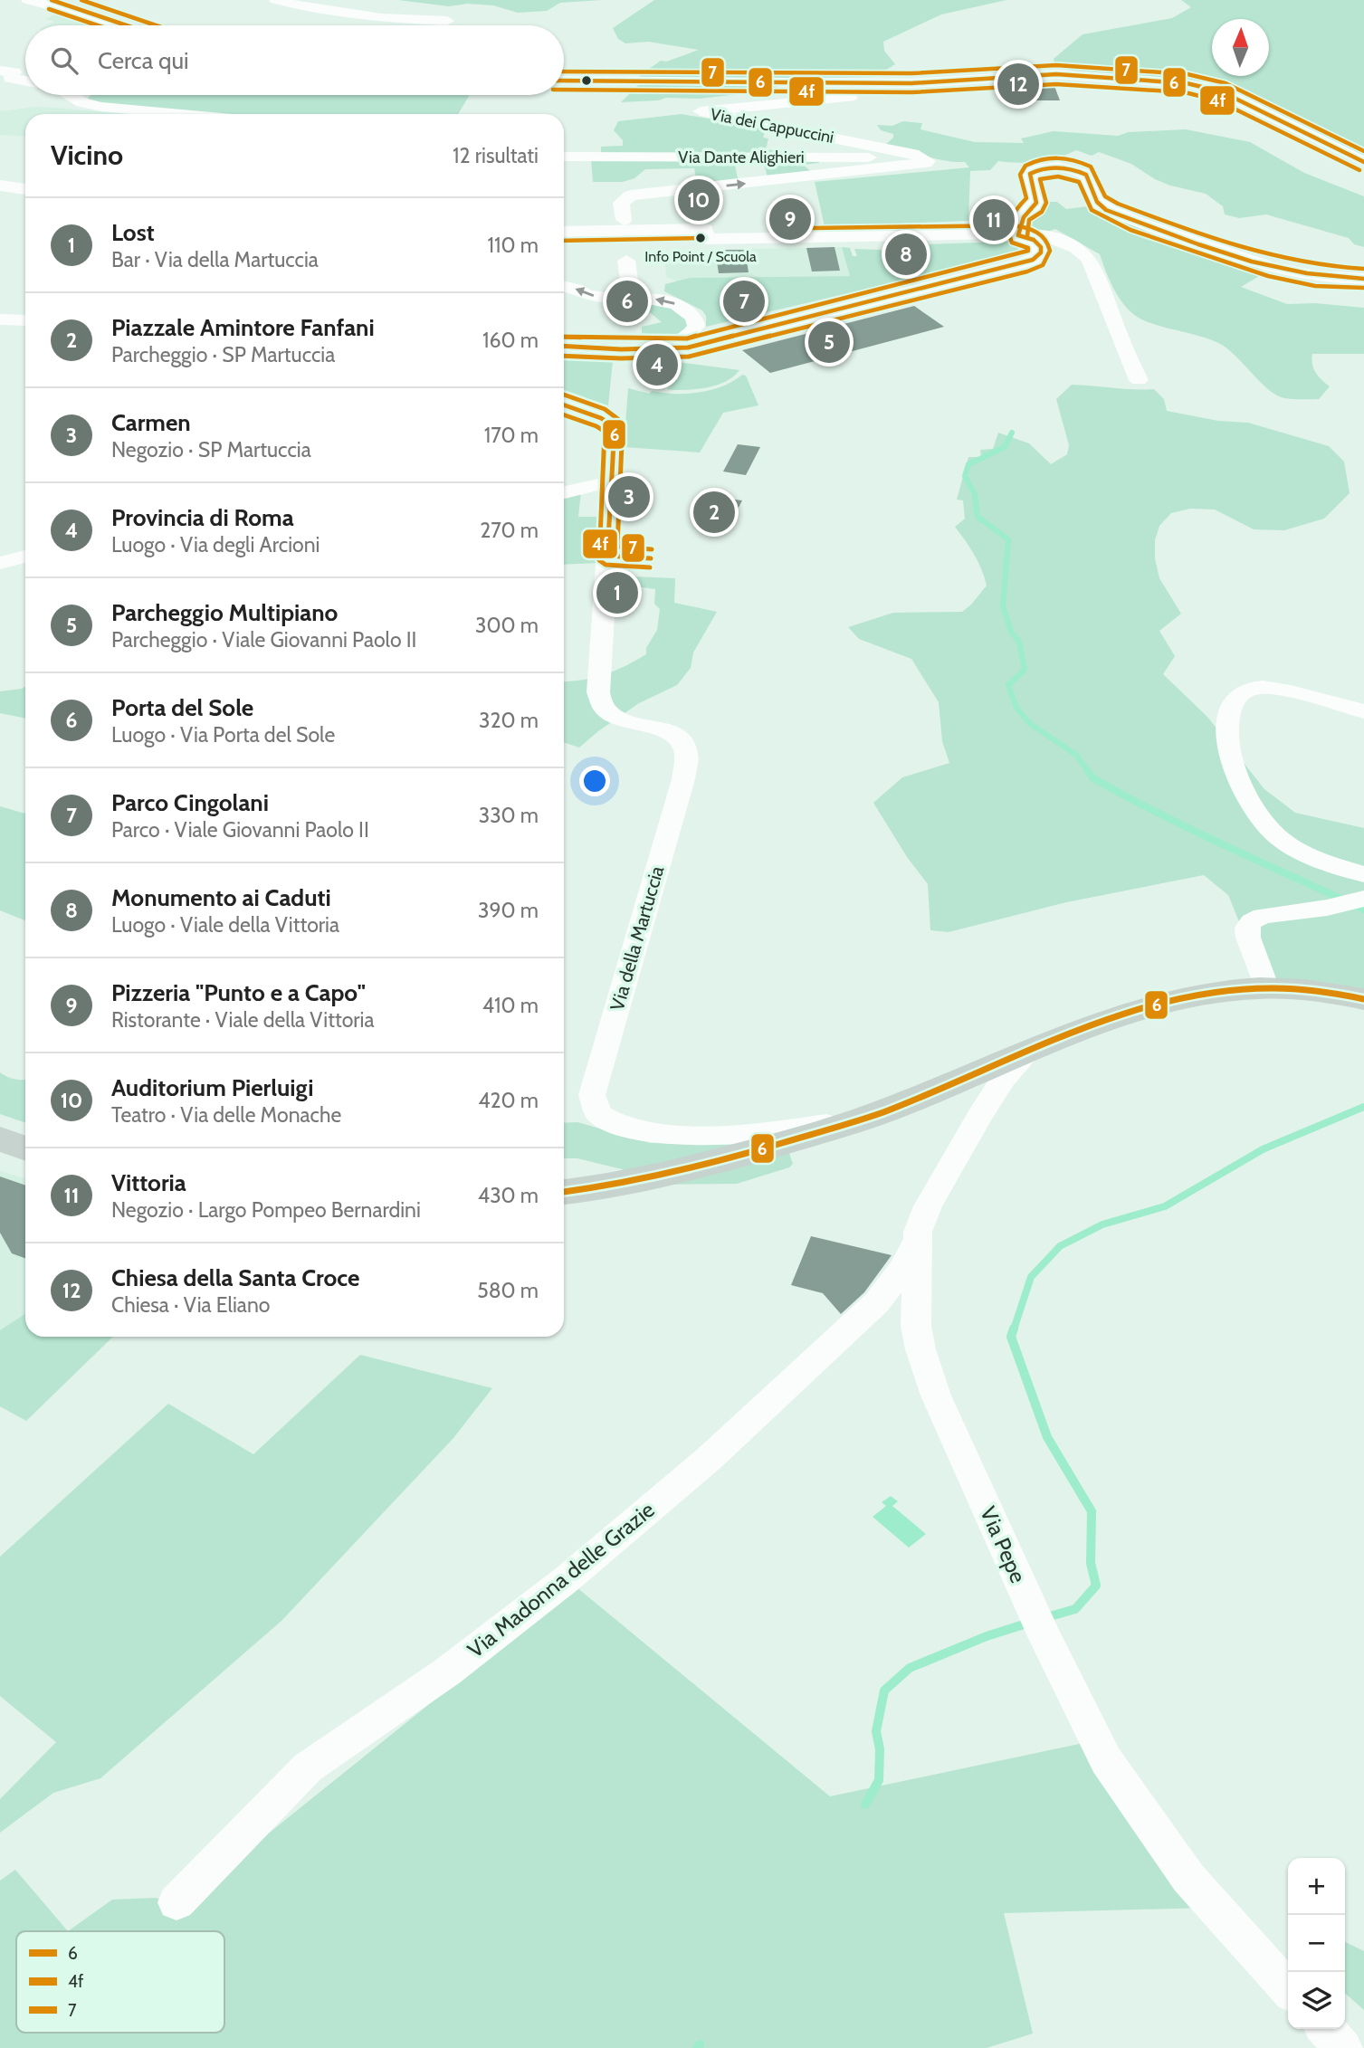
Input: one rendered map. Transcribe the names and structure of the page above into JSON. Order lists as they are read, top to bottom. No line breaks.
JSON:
{"streets":{"street":["Via dei Cappuccini","Via Dante Alighieri","Via della Martuccia","Via Pepe","Via Madonna delle Grazie"]},"crossings":[["Via dei Cappuccini","Via Dante Alighieri"],["Via Pepe","Via Madonna delle Grazie"]],"places":["Info Point / Scuola"],"lines":["transit line 6","transit line 7","transit line 4f"],"legend":["6","4f","7"],"north":"top","page":{"search":"Cerca qui","pins":["12","10","9","11","8","6","7","5","4","3","2","1"],"heading":["Vicino","12 risultati"],"list":[{"mark":"1","name":"Lost","note":"Bar · Via della Martuccia","value":"110 m"},{"mark":"2","name":"Piazzale Amintore Fanfani","note":"Parcheggio · SP Martuccia","value":"160 m"},{"mark":"3","name":"Carmen","note":"Negozio · SP Martuccia","value":"170 m"},{"mark":"4","name":"Provincia di Roma","note":"Luogo · Via degli Arcioni","value":"270 m"},{"mark":"5","name":"Parcheggio Multipiano","note":"Parcheggio · Viale Giovanni Paolo II","value":"300 m"},{"mark":"6","name":"Porta del Sole","note":"Luogo · Via Porta del Sole","value":"320 m"},{"mark":"7","name":"Parco Cingolani","note":"Parco · Viale Giovanni Paolo II","value":"330 m"},{"mark":"8","name":"Monumento ai Caduti","note":"Luogo · Viale della Vittoria","value":"390 m"},{"mark":"9","name":"Pizzeria \"Punto e a Capo\"","note":"Ristorante · Viale della Vittoria","value":"410 m"},{"mark":"10","name":"Auditorium Pierluigi","note":"Teatro · Via delle Monache","value":"420 m"},{"mark":"11","name":"Vittoria","note":"Negozio · Largo Pompeo Bernardini","value":"430 m"},{"mark":"12","name":"Chiesa della Santa Croce","note":"Chiesa · Via Eliano","value":"580 m"}],"map_buttons":["+","−"]}}
